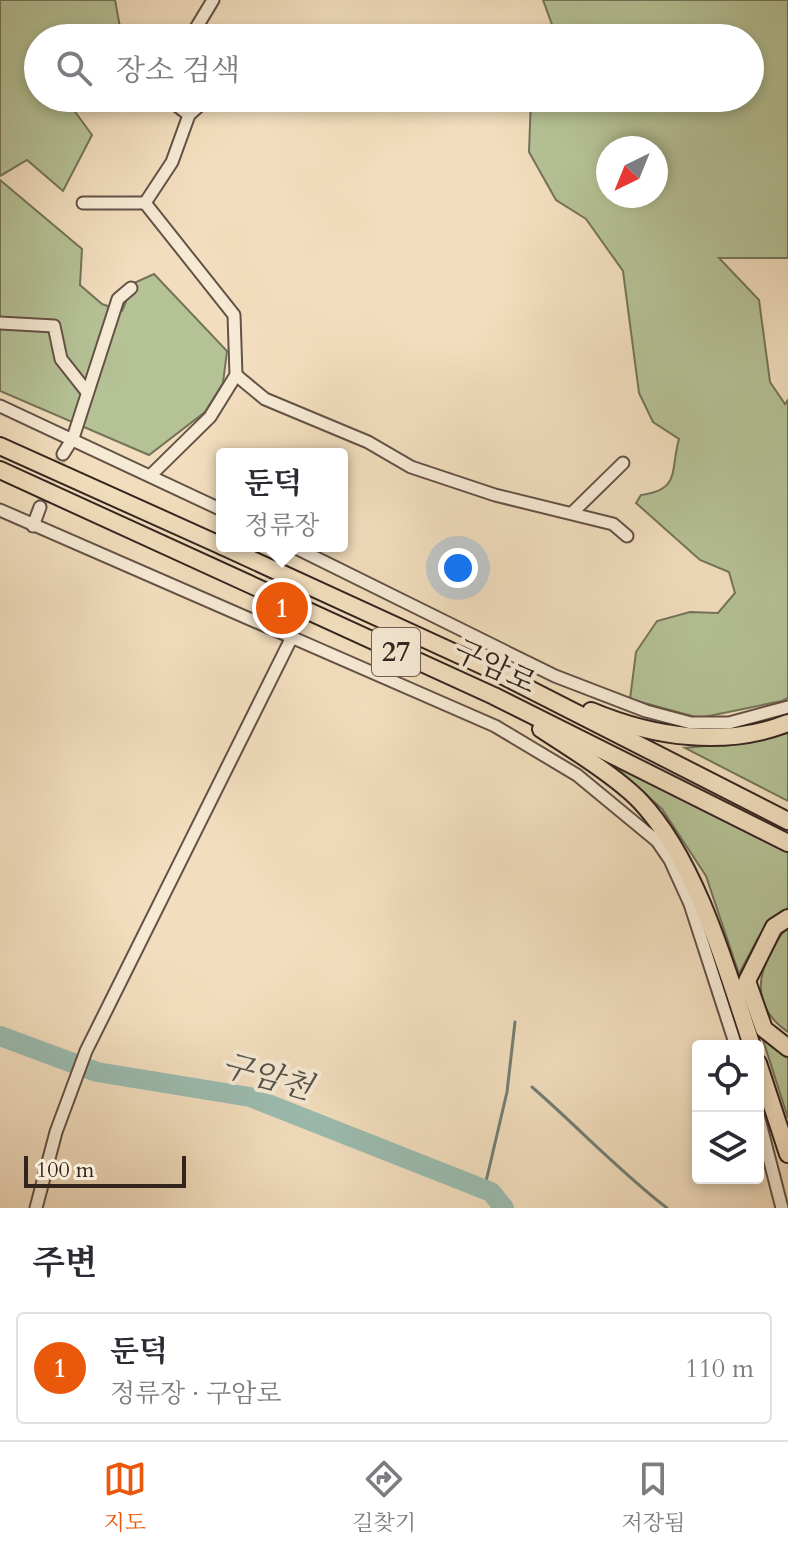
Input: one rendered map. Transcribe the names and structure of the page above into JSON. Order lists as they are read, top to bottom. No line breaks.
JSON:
{"streets":{"highway":["27","구암로"]},"water":["구암천"],"scale_bar":"100 m","north":"bottom left","page":{"search":"장소 검색","popup":["둔덕","정류장"],"pins":"1","scale":"100 m","heading":"주변","list":[{"mark":"1","name":"둔덕","note":"정류장 · 구암로","value":"110 m"}],"nav":["지도","길찾기","저장됨"]}}
